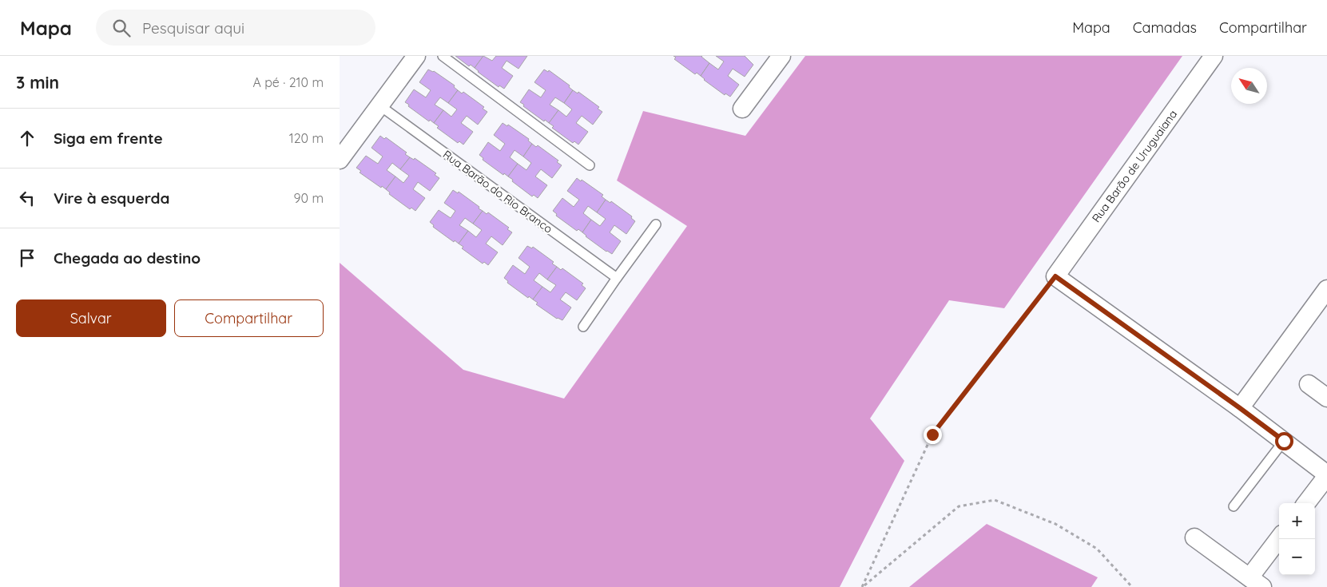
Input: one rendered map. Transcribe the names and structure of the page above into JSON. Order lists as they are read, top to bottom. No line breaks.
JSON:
{"streets":{"street":["Rua Barão de Uruguaiana"],"lane":["Rua Barão do Rio Branco"]},"north":"top left","page":{"header":"Mapa","search":"Pesquisar aqui","nav":["Mapa","Camadas","Compartilhar"],"heading":["3 min","A pé · 210 m"],"list":[["Siga em frente","120 m"],["Vire à esquerda","90 m"],"Chegada ao destino"],"buttons":["Salvar","Compartilhar"],"map_buttons":["+","−"]}}
